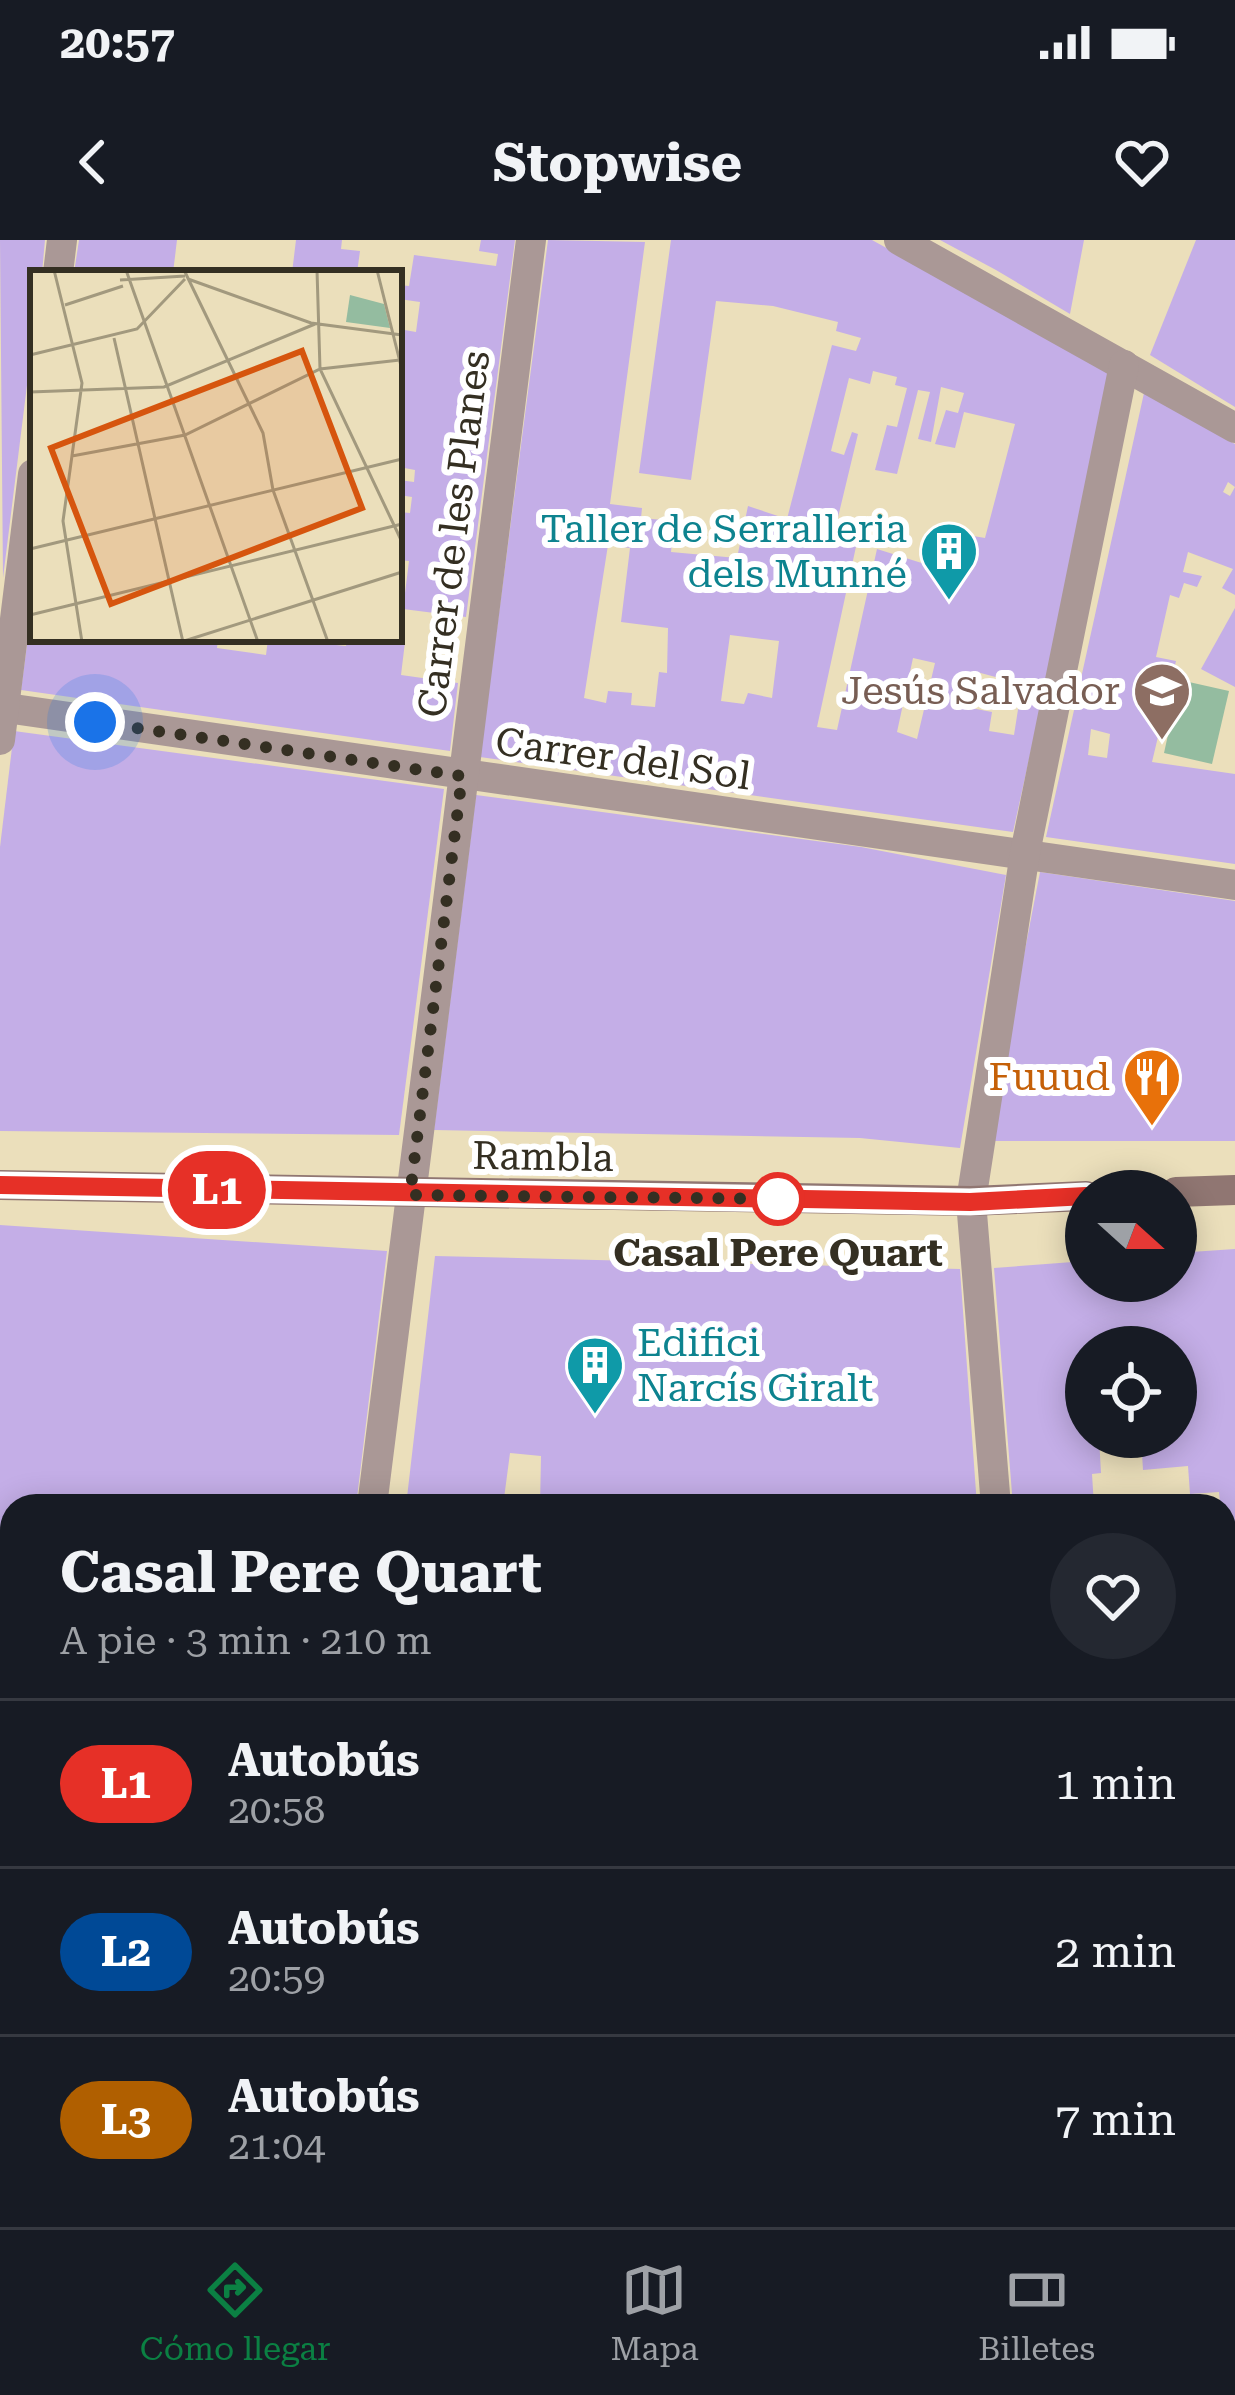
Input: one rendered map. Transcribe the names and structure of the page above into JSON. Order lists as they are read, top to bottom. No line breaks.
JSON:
{"streets":{"street":["Carrer de les Planes","Carrer del Sol","Rambla"]},"crossings":[["Carrer de les Planes","Carrer del Sol"],["Carrer de les Planes","Rambla"]],"places":{"building":["Taller de Serralleria dels Munné","Edifici Narcís Giralt"],"school or university":["Jesús Salvador"],"restaurant":["Fuuud"],"other":["Casal Pere Quart"]},"lines":["bus line L1"],"north":"right","page":{"status":"20:57","header":"Stopwise","on_map":"L1","heading":["Casal Pere Quart","A pie · 3 min · 210 m"],"list":[{"mark":"L1","name":"Autobús","note":"20:58","value":"1 min"},{"mark":"L2","name":"Autobús","note":"20:59","value":"2 min"},{"mark":"L3","name":"Autobús","note":"21:04","value":"7 min"}],"tabs":["Cómo llegar","Mapa","Billetes"]}}
